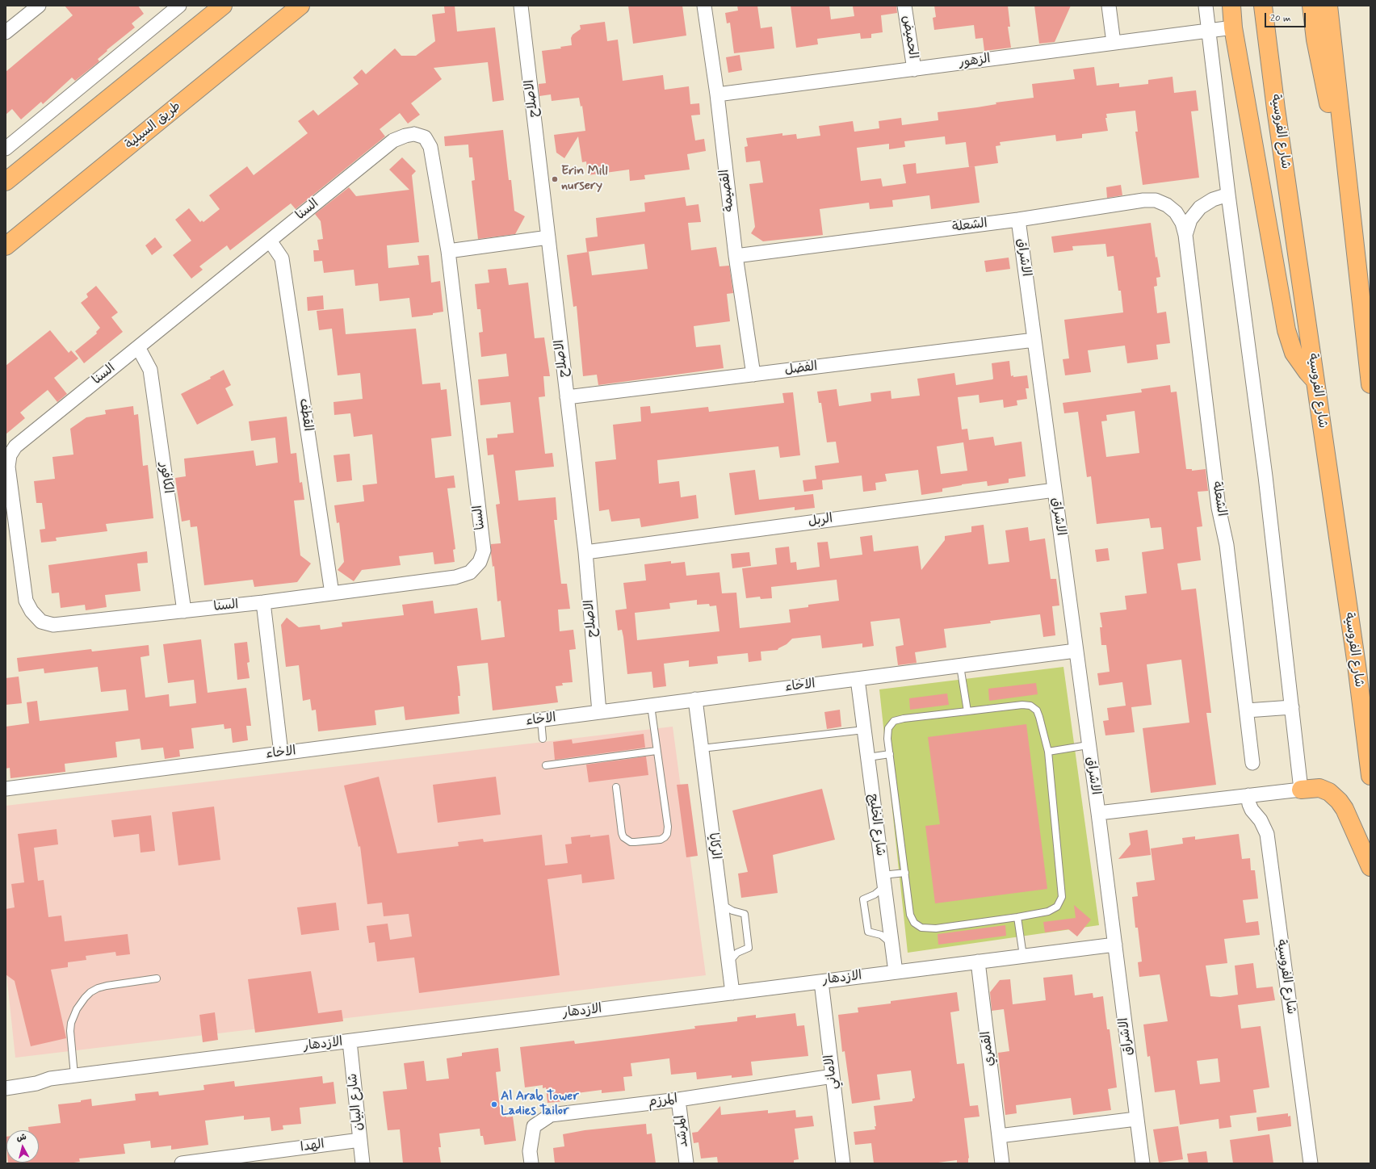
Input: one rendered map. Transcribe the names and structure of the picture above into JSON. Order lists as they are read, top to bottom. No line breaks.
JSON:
{"streets":{"main road":["طريق السيلية","شارع الفروسية"],"street":["الحميض","الزهور","الاصلاح","القصيمة","السنا","الشعلة","الاشراق","الفضل","القطف","الكافور","الربل","الاخاء","شارع الخليج","الركايا","الازدهار","القمري","الاماني","المرزم","شارع البيان","المرشد","الهدا"]},"crossings":[["الحميض","الزهور"],["الزهور","القصيمة"],["الاصلاح","الفضل"],["الاصلاح","الربل"],["الاصلاح","الاخاء"],["شارع الفروسية","الاشراق"],["القصيمة","الشعلة"],["القصيمة","الفضل"],["السنا","القطف"],["السنا","الكافور"],["الشعلة","الاشراق"],["الاشراق","الفضل"],["الاشراق","الربل"],["الاشراق","الاخاء"],["الاشراق","الازدهار"],["الاخاء","شارع الخليج"],["الاخاء","الركايا"],["شارع الخليج","الازدهار"],["الركايا","الازدهار"],["الازدهار","القمري"],["الازدهار","الاماني"],["الازدهار","شارع البيان"],["الاماني","المرزم"],["المرزم","المرشد"],["شارع البيان","الهدا"]],"places":["Erin Mill nursery","Al Arab Tower Ladies Tailor"],"scale_bar":"20 m","north":"top"}
